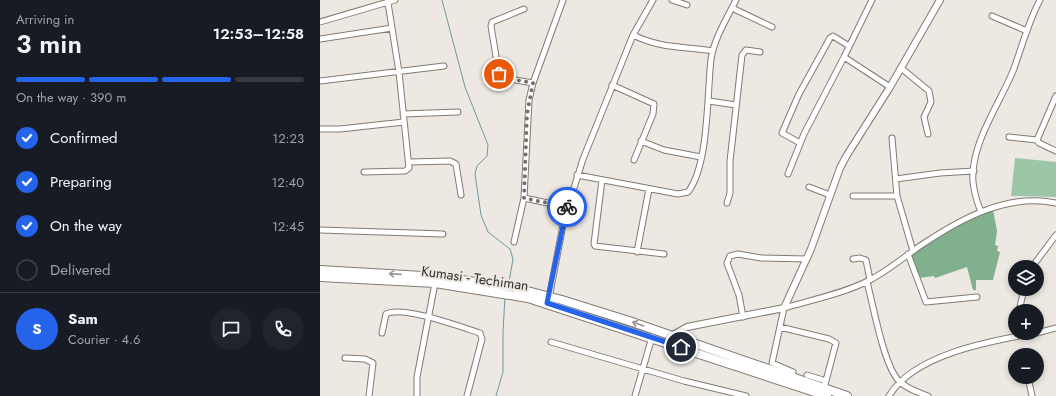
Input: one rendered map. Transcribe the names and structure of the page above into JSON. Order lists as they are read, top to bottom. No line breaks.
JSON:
{"streets":{"highway":["Kumasi - Techiman"]},"page":{"heading":["3 min","Arriving in","12:53–12:58"],"panel":["Sam","Courier · 4.6"],"bar":"On the way · 390 m","list":[["Confirmed","12:23"],["Preparing","12:40"],["On the way","12:45"],"Delivered"],"map_buttons":["+","−"],"round":"S"}}
